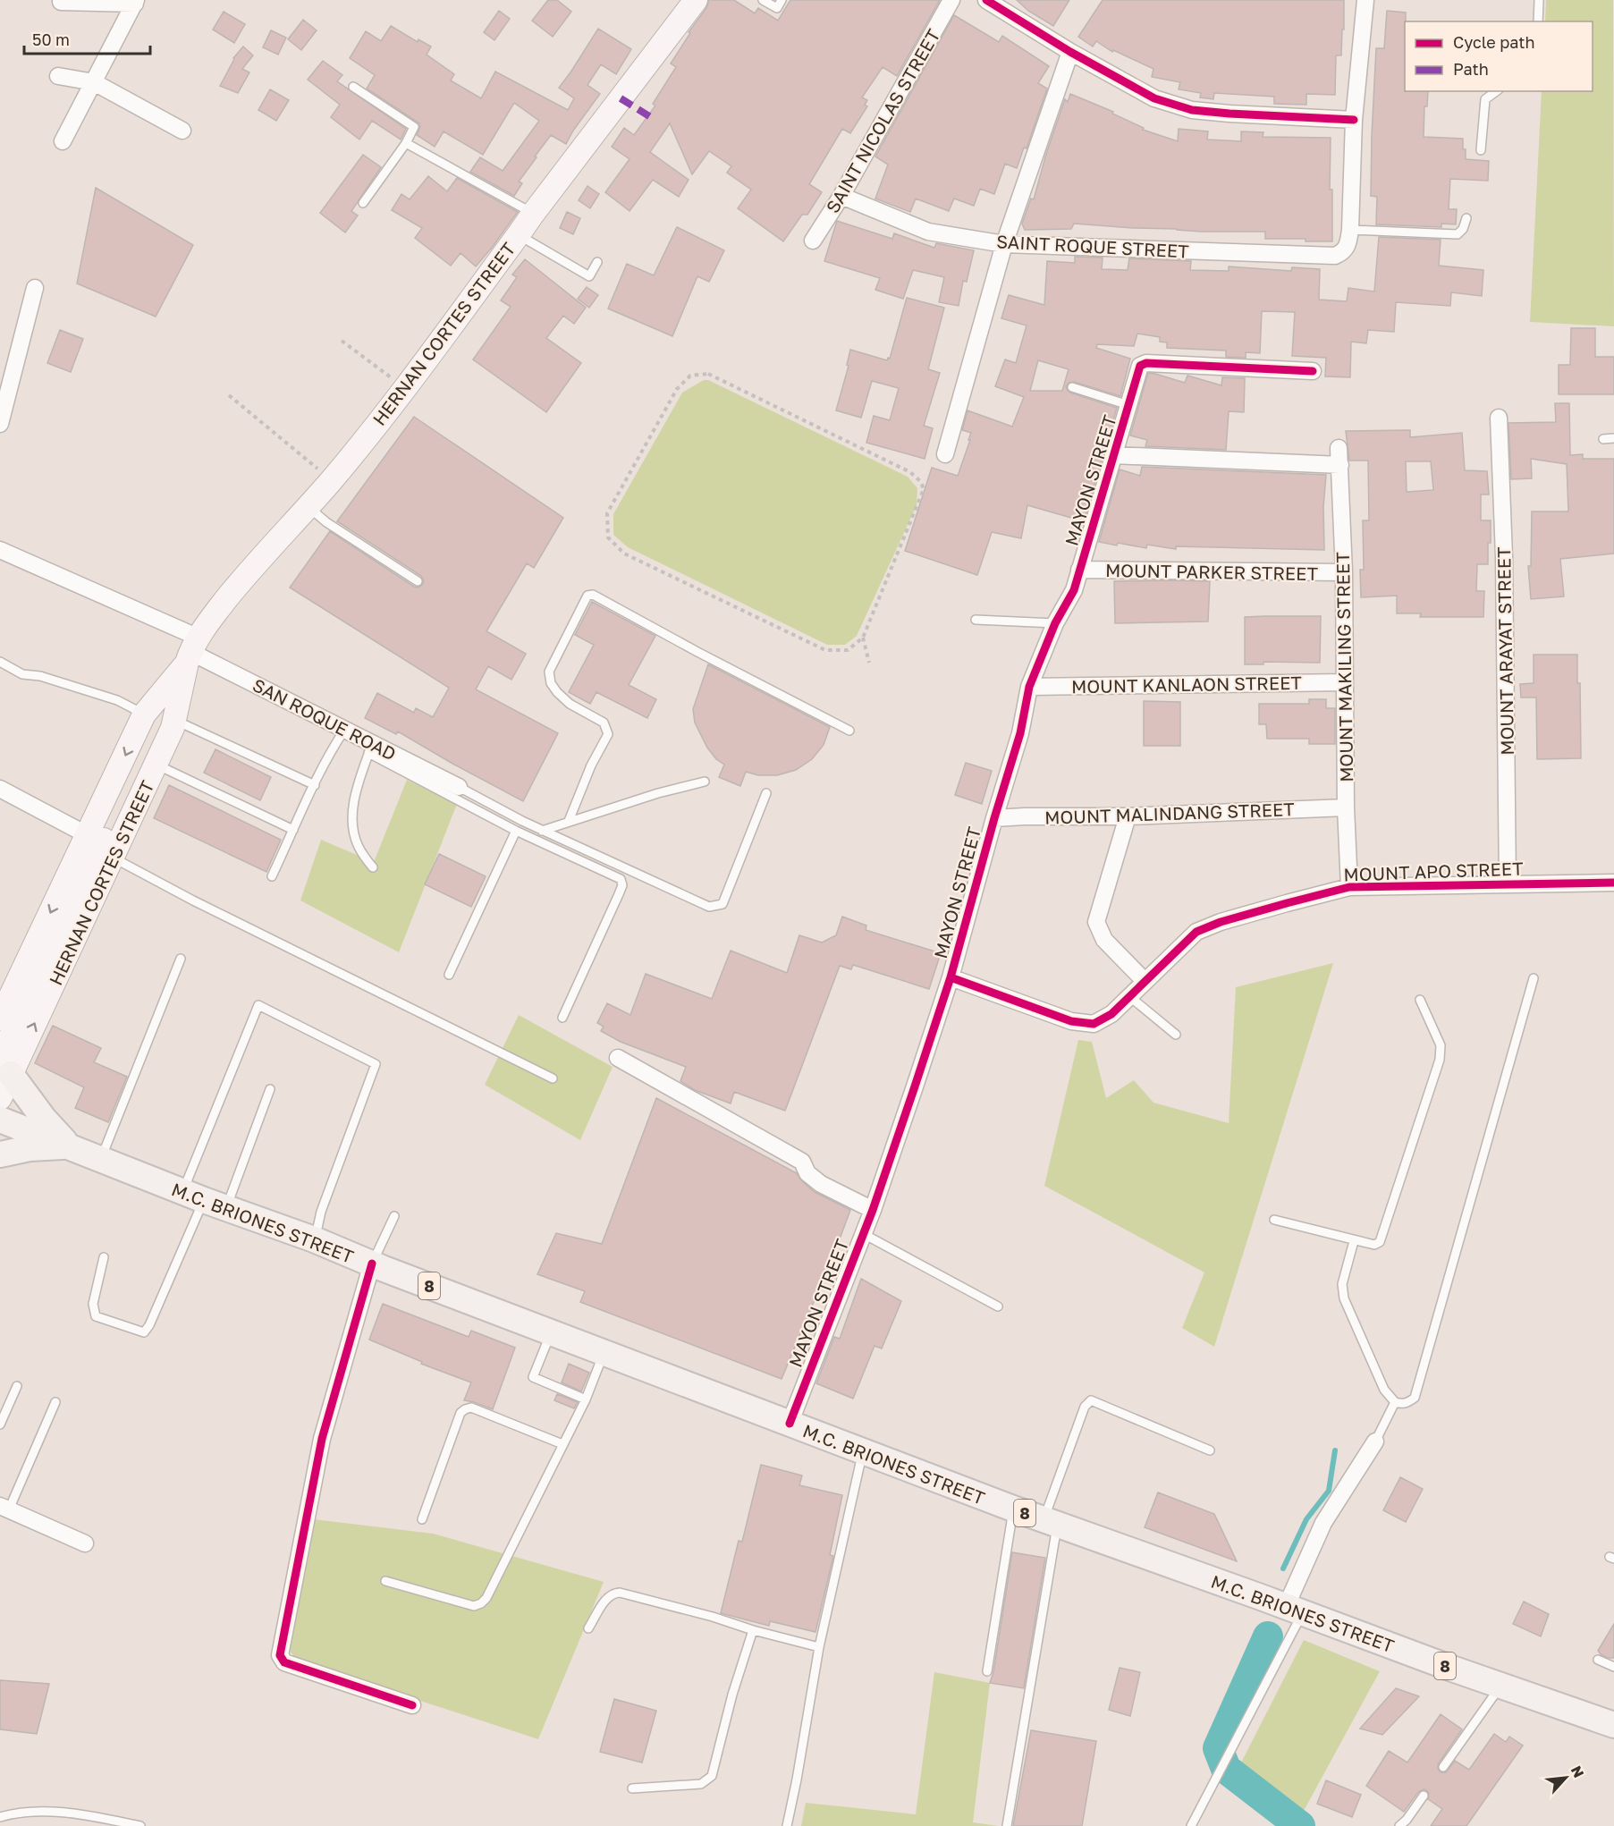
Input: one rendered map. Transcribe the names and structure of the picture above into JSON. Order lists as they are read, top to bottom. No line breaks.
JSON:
{"streets":{"main road":["HERNAN CORTES STREET","M.C. BRIONES STREET","8"],"street":["SAINT NICOLAS STREET","SAINT ROQUE STREET","MAYON STREET","MOUNT PARKER STREET","MOUNT ARAYAT STREET","MOUNT MAKILING STREET","MOUNT KANLAON STREET","SAN ROQUE ROAD","MOUNT MALINDANG STREET","MOUNT APO STREET"]},"crossings":[["SAINT NICOLAS STREET","SAINT ROQUE STREET"],["HERNAN CORTES STREET","SAN ROQUE ROAD"],["MAYON STREET","MOUNT PARKER STREET"],["MAYON STREET","MOUNT KANLAON STREET"],["MAYON STREET","MOUNT MALINDANG STREET"],["MAYON STREET","MOUNT APO STREET"],["MAYON STREET","M.C. BRIONES STREET"],["MOUNT PARKER STREET","MOUNT MAKILING STREET"],["MOUNT ARAYAT STREET","MOUNT APO STREET"],["MOUNT MAKILING STREET","MOUNT KANLAON STREET"],["MOUNT MAKILING STREET","MOUNT MALINDANG STREET"],["MOUNT MAKILING STREET","MOUNT APO STREET"]],"legend":["Cycle path","Path"],"scale_bar":"50 m","north":"top right"}
